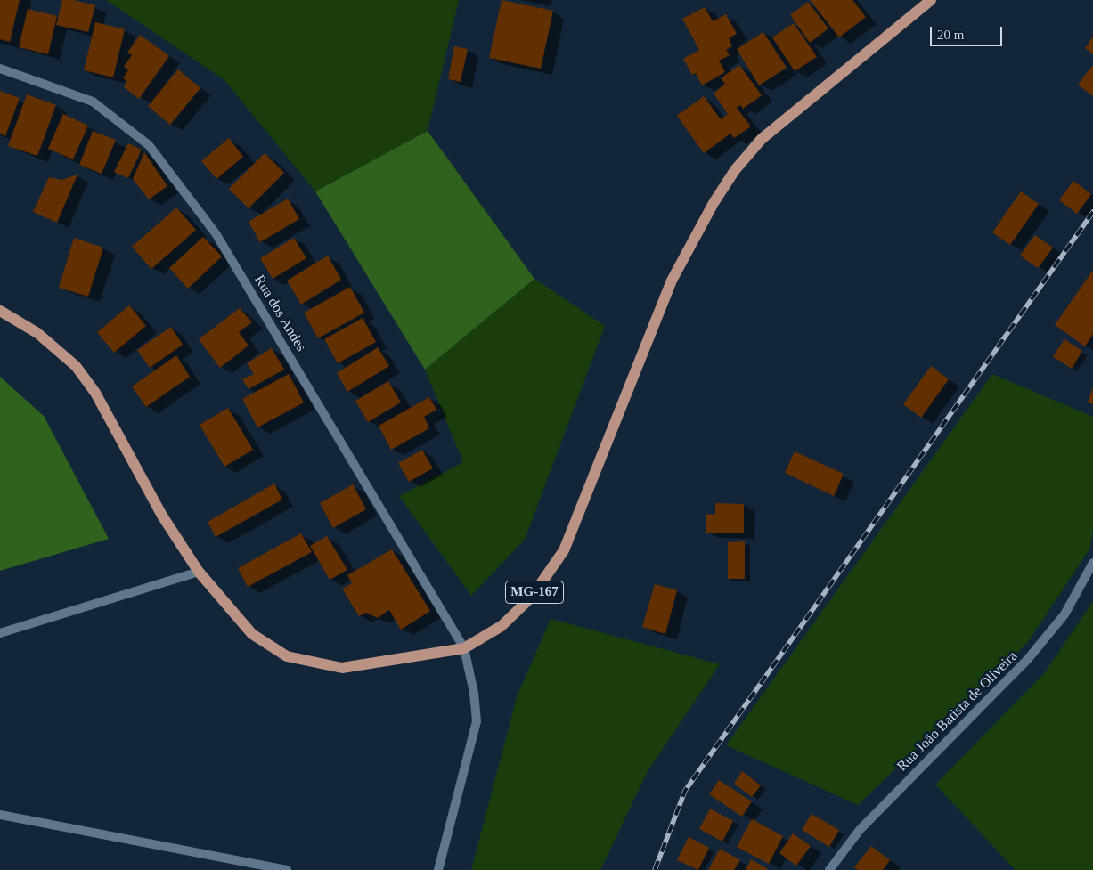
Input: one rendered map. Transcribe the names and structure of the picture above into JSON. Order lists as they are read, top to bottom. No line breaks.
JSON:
{"streets":{"main road":["MG-167"],"street":["Rua dos Andes","Rua João Batista de Oliveira"]},"crossings":[["Rua dos Andes","MG-167"]],"scale_bar":"20 m"}
